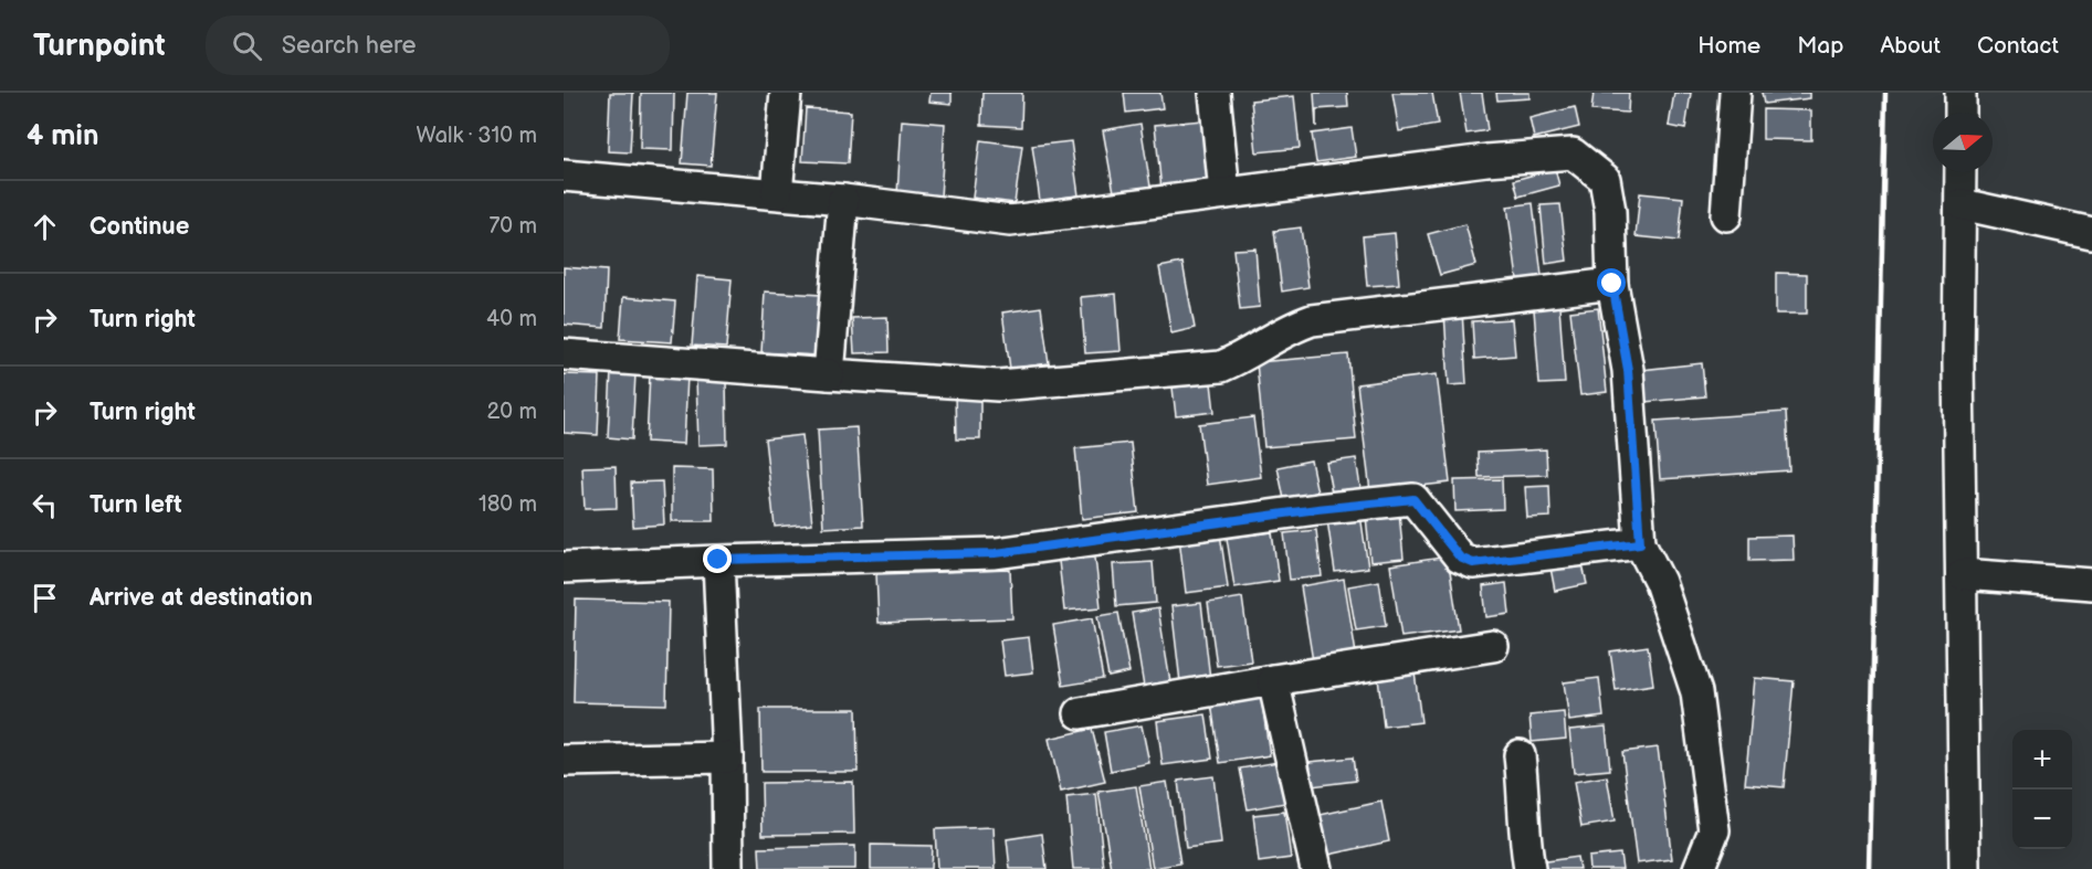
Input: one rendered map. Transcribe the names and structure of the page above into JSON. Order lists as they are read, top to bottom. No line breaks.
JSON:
{"north":"right","page":{"header":"Turnpoint","search":"Search here","nav":["Home","Map","About","Contact"],"heading":["4 min","Walk · 310 m"],"list":[["Continue","70 m"],["Turn right","40 m"],["Turn right","20 m"],["Turn left","180 m"],"Arrive at destination"],"map_buttons":["+","−"]}}
